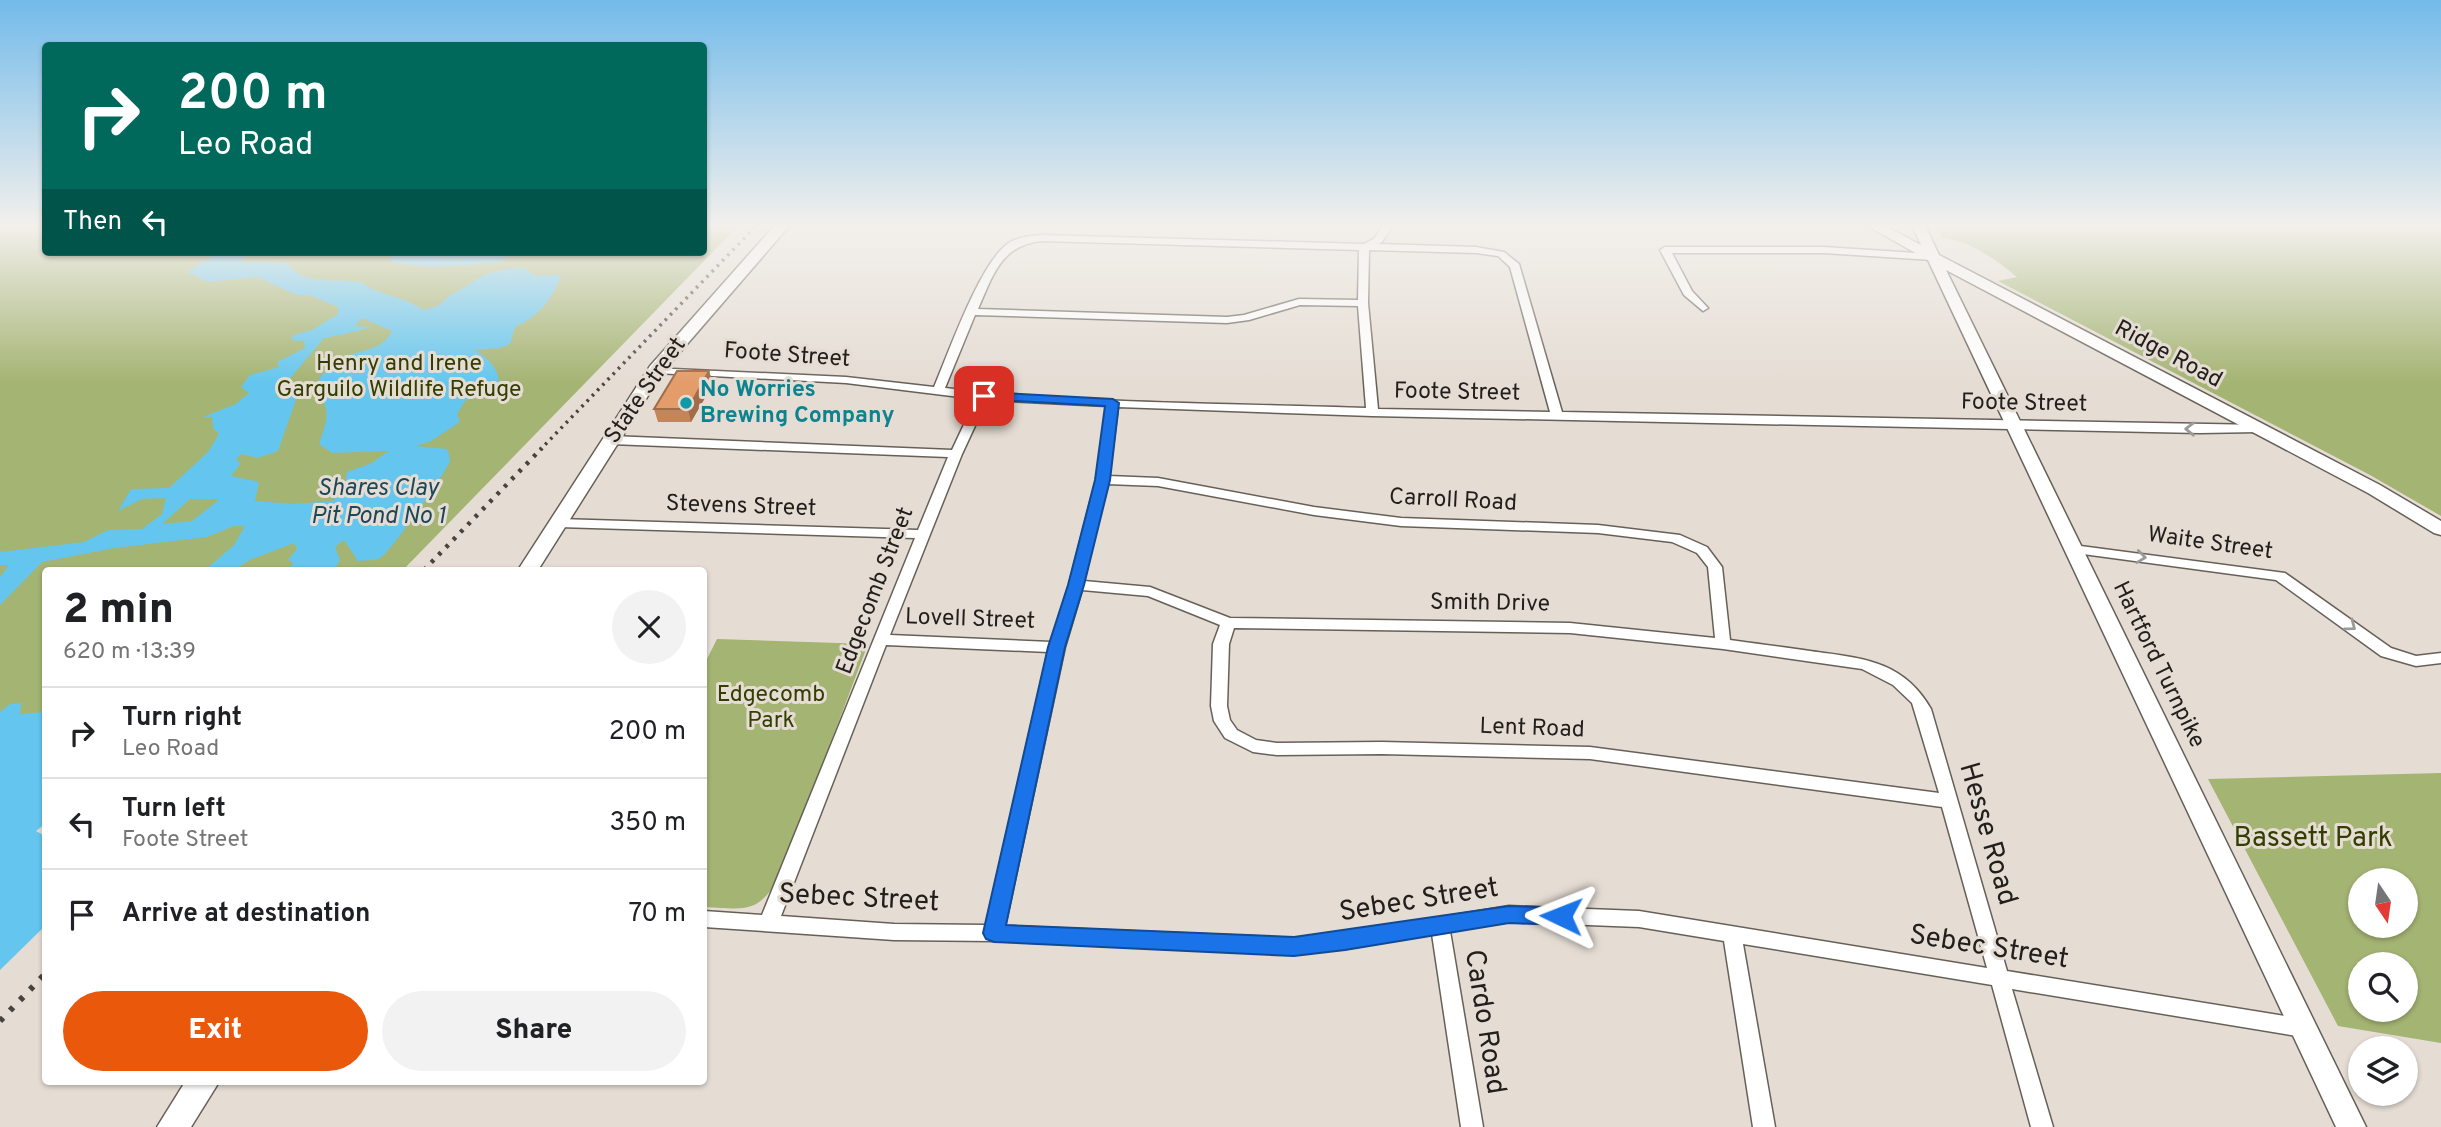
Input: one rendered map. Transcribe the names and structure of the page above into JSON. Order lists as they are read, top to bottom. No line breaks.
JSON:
{"streets":{"main road":["Ridge Road","State Street","Hartford Turnpike"],"street":["Foote Street","Carroll Road","Stevens Street","Waite Street","Edgecomb Street","Smith Drive","Lovell Street","Lent Road","Hesse Road","Sebec Street","Cardo Road"]},"crossings":[["Ridge Road","Foote Street"],["Foote Street","State Street"],["Foote Street","Edgecomb Street"],["Foote Street","Hartford Turnpike"],["State Street","Stevens Street"],["Carroll Road","Smith Drive"],["Stevens Street","Edgecomb Street"],["Waite Street","Hartford Turnpike"],["Edgecomb Street","Lovell Street"],["Edgecomb Street","Sebec Street"],["Smith Drive","Lent Road"],["Smith Drive","Hesse Road"],["Hartford Turnpike","Sebec Street"],["Lent Road","Hesse Road"],["Hesse Road","Sebec Street"],["Sebec Street","Cardo Road"]],"one_way":["Waite Street"],"water":["Shares Clay Pit Pond No 1"],"parks":["Henry and Irene Garguilo Wildlife Refuge","Edgecomb Park","Bassett Park"],"places":["No Worries Brewing Company"],"north":"bottom","page":{"turn":["200 m","Leo Road"],"then":"Then","heading":["2 min","620 m · 13:39"],"list":[{"name":"Turn right","note":"Leo Road","value":"200 m"},{"name":"Turn left","note":"Foote Street","value":"350 m"},{"name":"Arrive at destination","value":"70 m"}],"buttons":["Exit","Share"]}}
